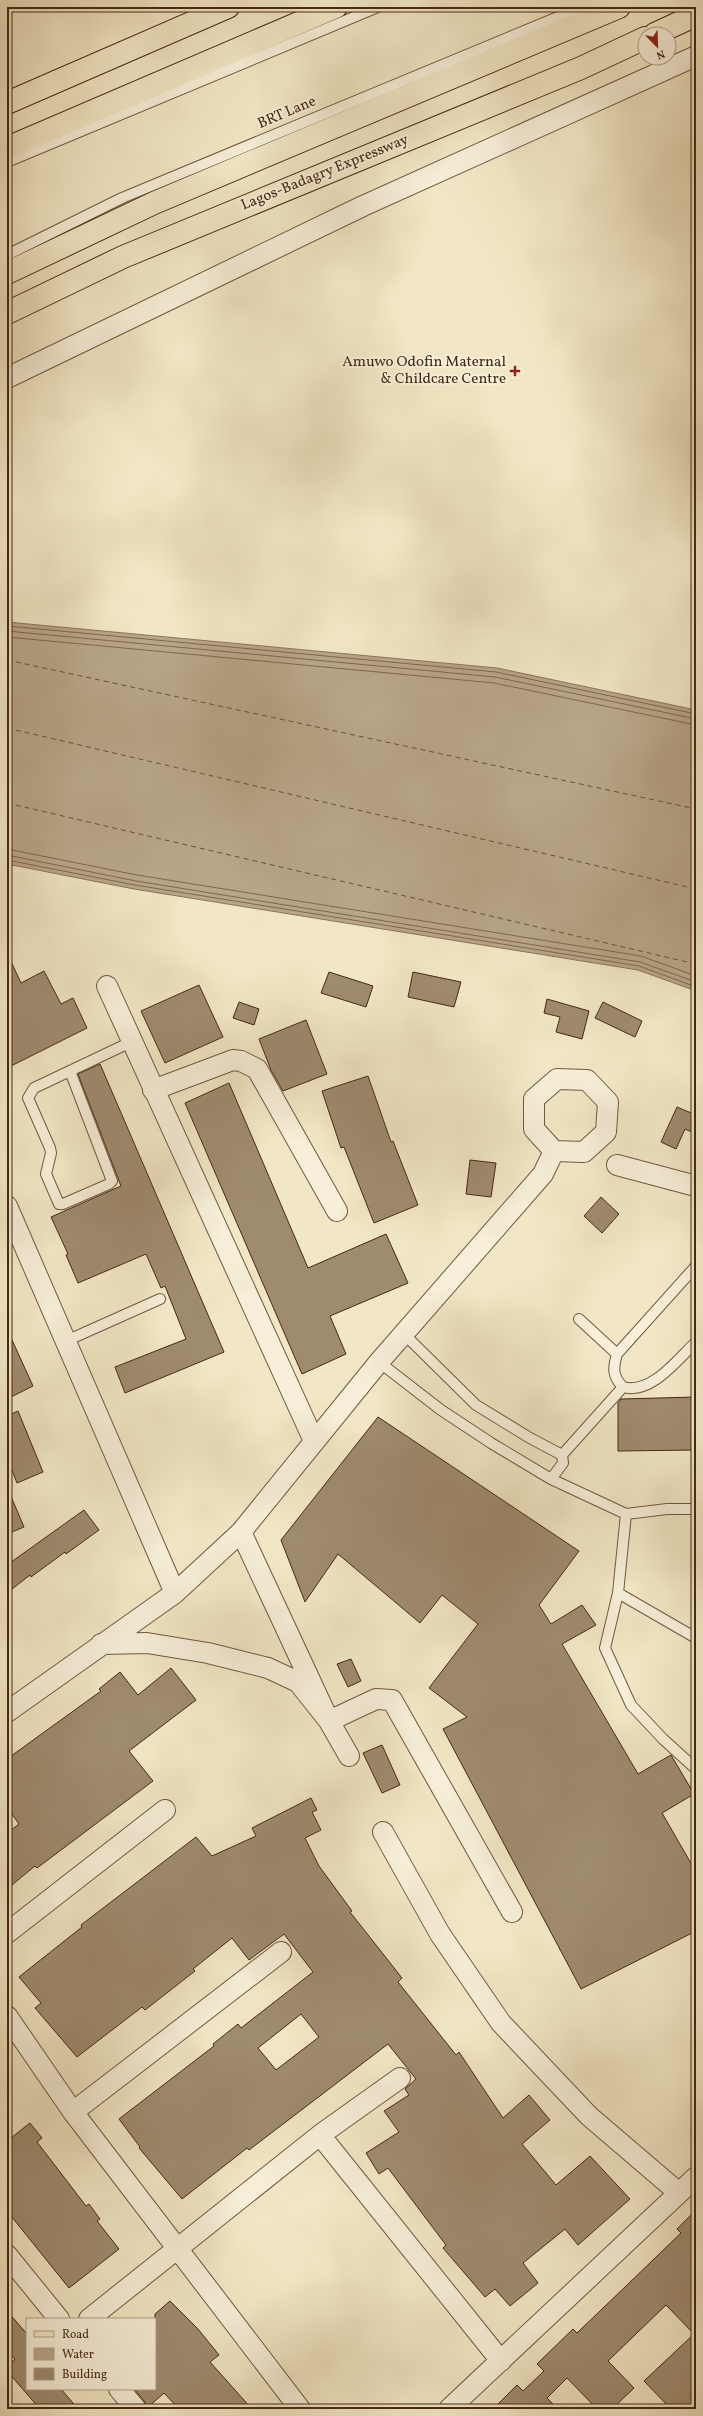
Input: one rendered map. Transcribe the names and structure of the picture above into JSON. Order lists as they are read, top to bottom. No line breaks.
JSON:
{"streets":{"main road":["Lagos-Badagry Expressway"],"lane":["BRT Lane"]},"places":{"health":["Amuwo Odofin Maternal & Childcare Centre"]},"legend":["Road","Water","Building"],"north":"bottom right"}
